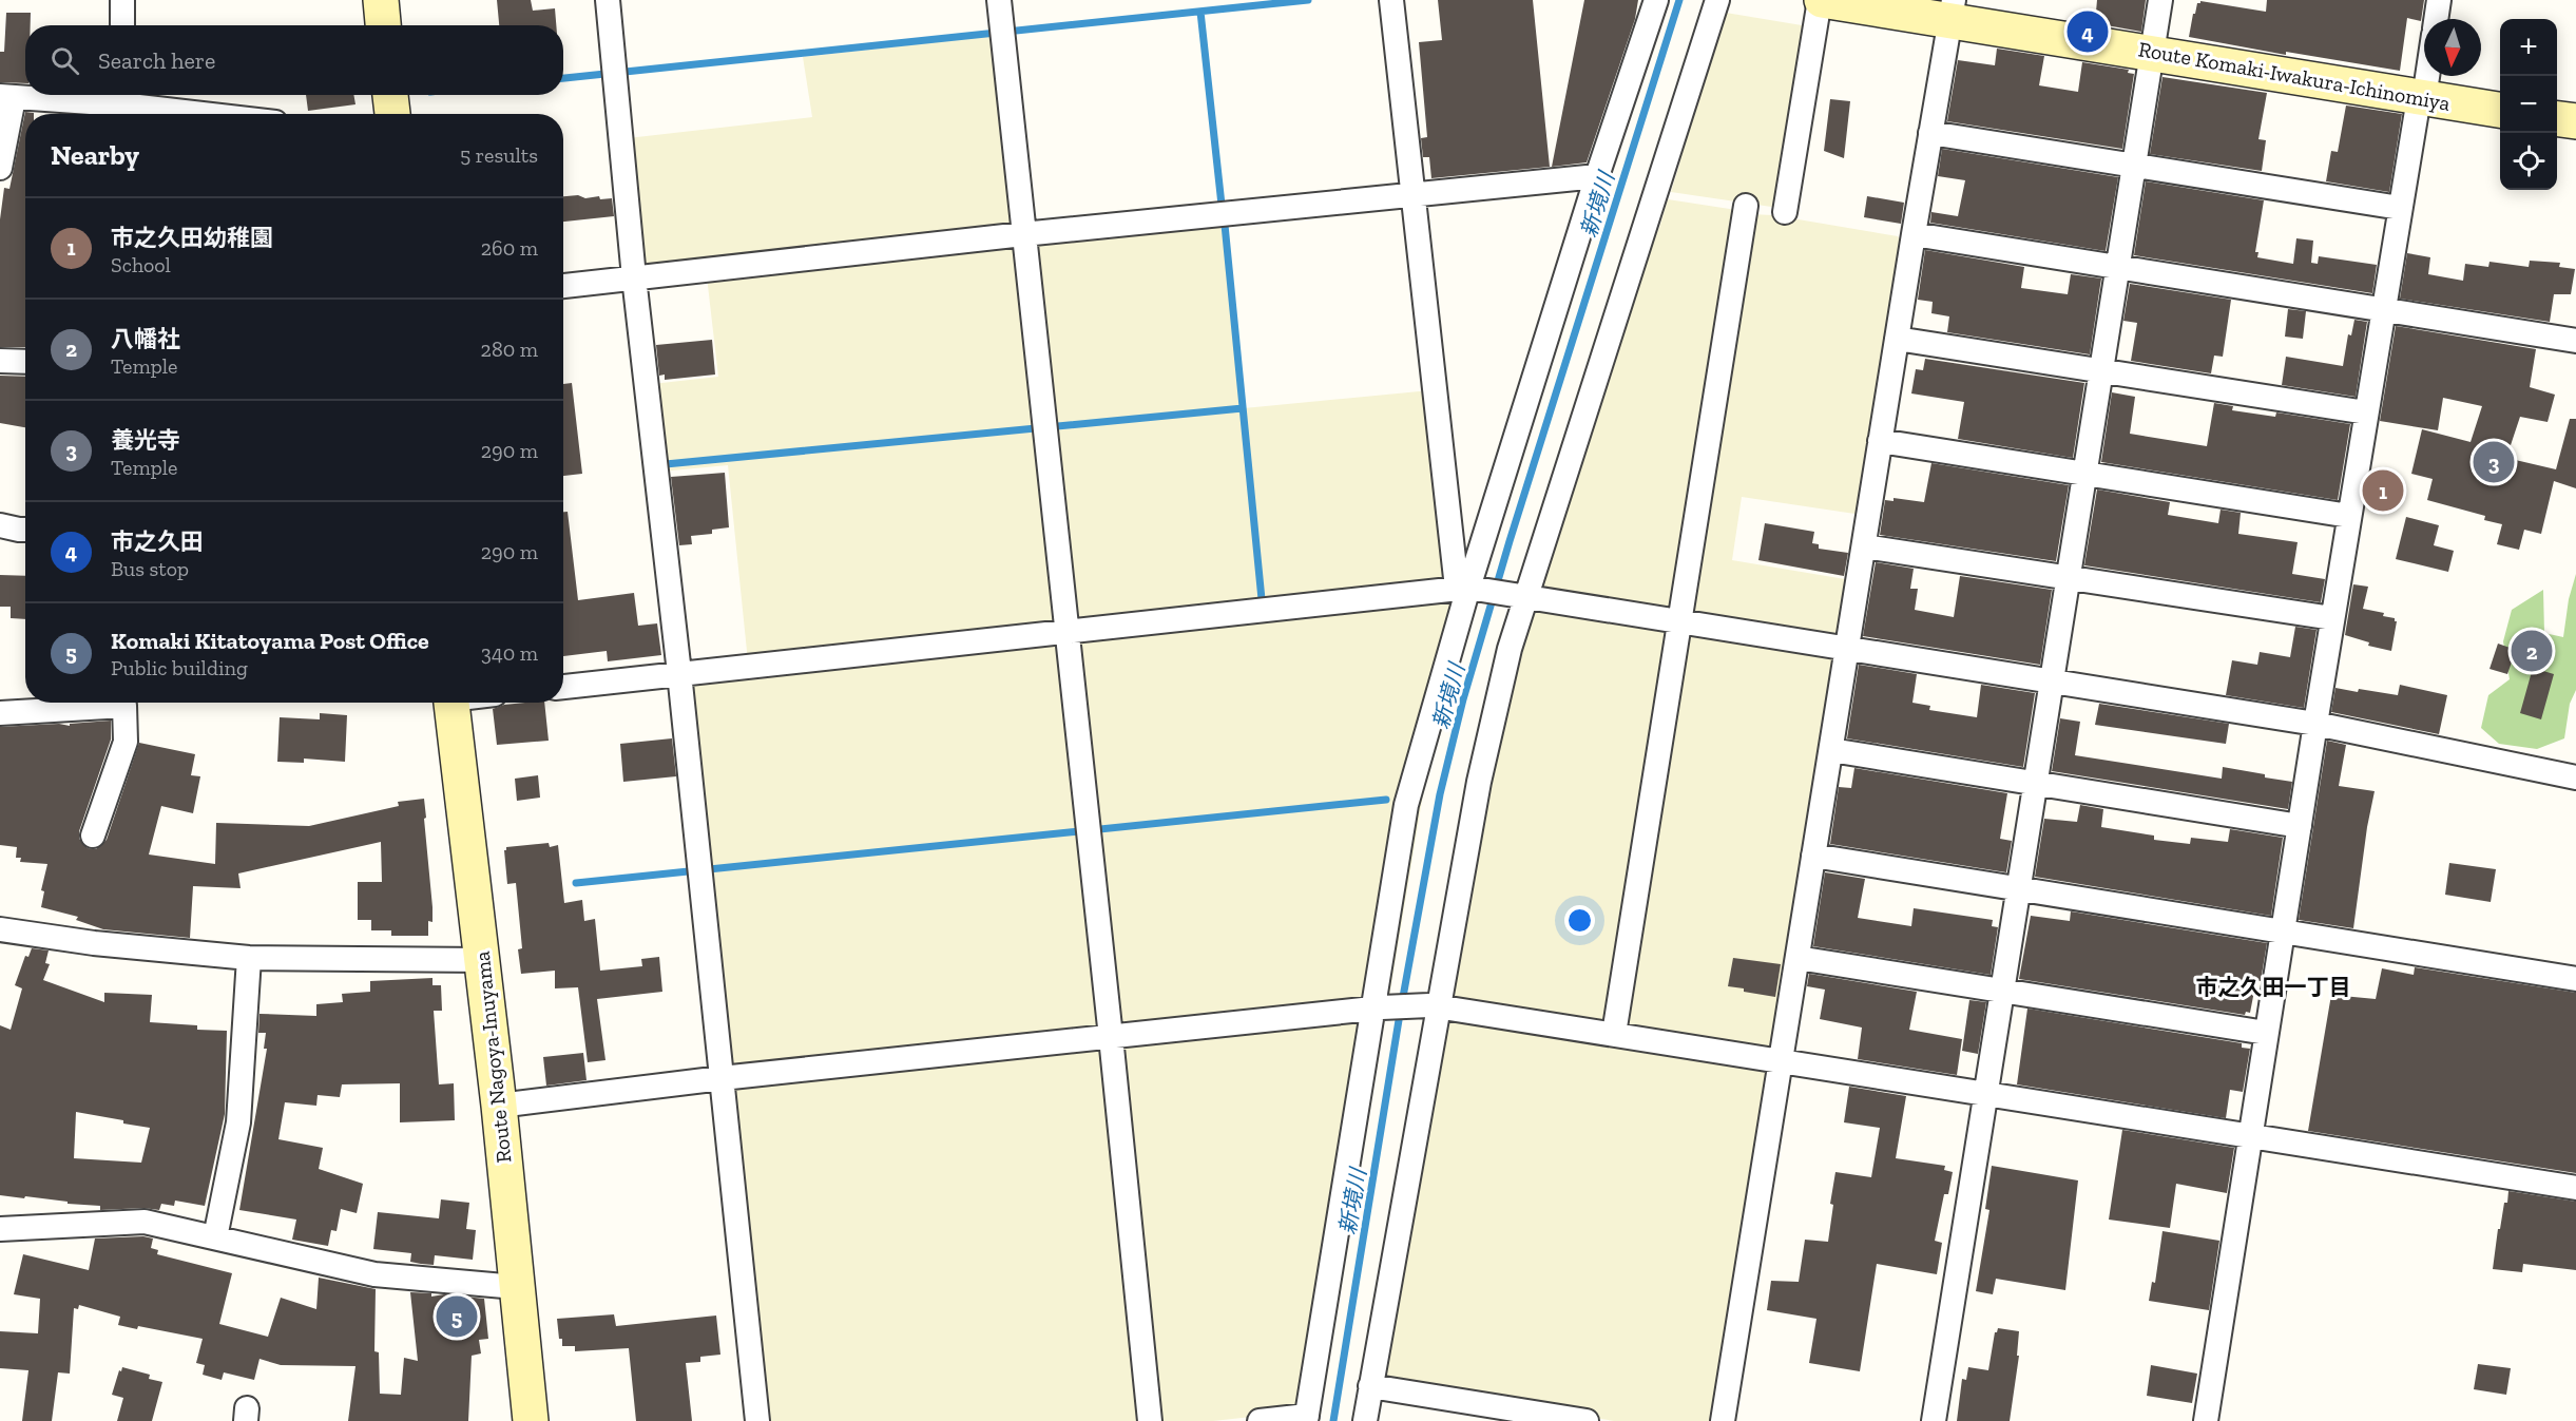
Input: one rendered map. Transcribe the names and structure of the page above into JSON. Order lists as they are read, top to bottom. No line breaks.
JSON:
{"streets":{"main road":["Route Komaki-Iwakura-Ichinomiya","Route Nagoya-Inuyama"]},"districts":["市之久田一丁目"],"water":["新境川"],"north":"bottom","page":{"pins":["4","3","1","2","5"],"map_buttons":["+","−"],"search":"Search here","heading":["Nearby","5 results"],"list":[{"mark":"1","name":"市之久田幼稚園","note":"School","value":"260 m"},{"mark":"2","name":"八幡社","note":"Temple","value":"280 m"},{"mark":"3","name":"養光寺","note":"Temple","value":"290 m"},{"mark":"4","name":"市之久田","note":"Bus stop","value":"290 m"},{"mark":"5","name":"Komaki Kitatoyama Post Office","note":"Public building","value":"340 m"}]}}
